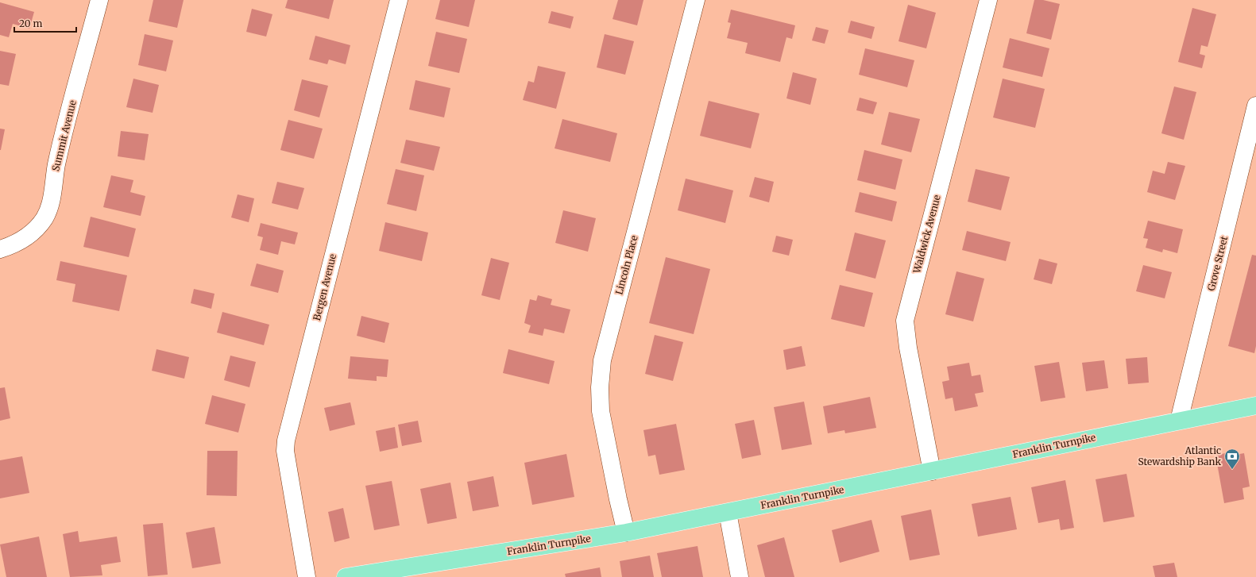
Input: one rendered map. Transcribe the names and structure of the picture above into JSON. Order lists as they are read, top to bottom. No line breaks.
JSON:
{"streets":{"main road":["Franklin Turnpike"],"street":["Summit Avenue","Waldwick Avenue","Grove Street","Lincoln Place","Bergen Avenue"]},"crossings":[["Waldwick Avenue","Franklin Turnpike"],["Grove Street","Franklin Turnpike"],["Lincoln Place","Franklin Turnpike"]],"places":{"bank":["Atlantic Stewardship Bank"]},"scale_bar":"20 m"}
